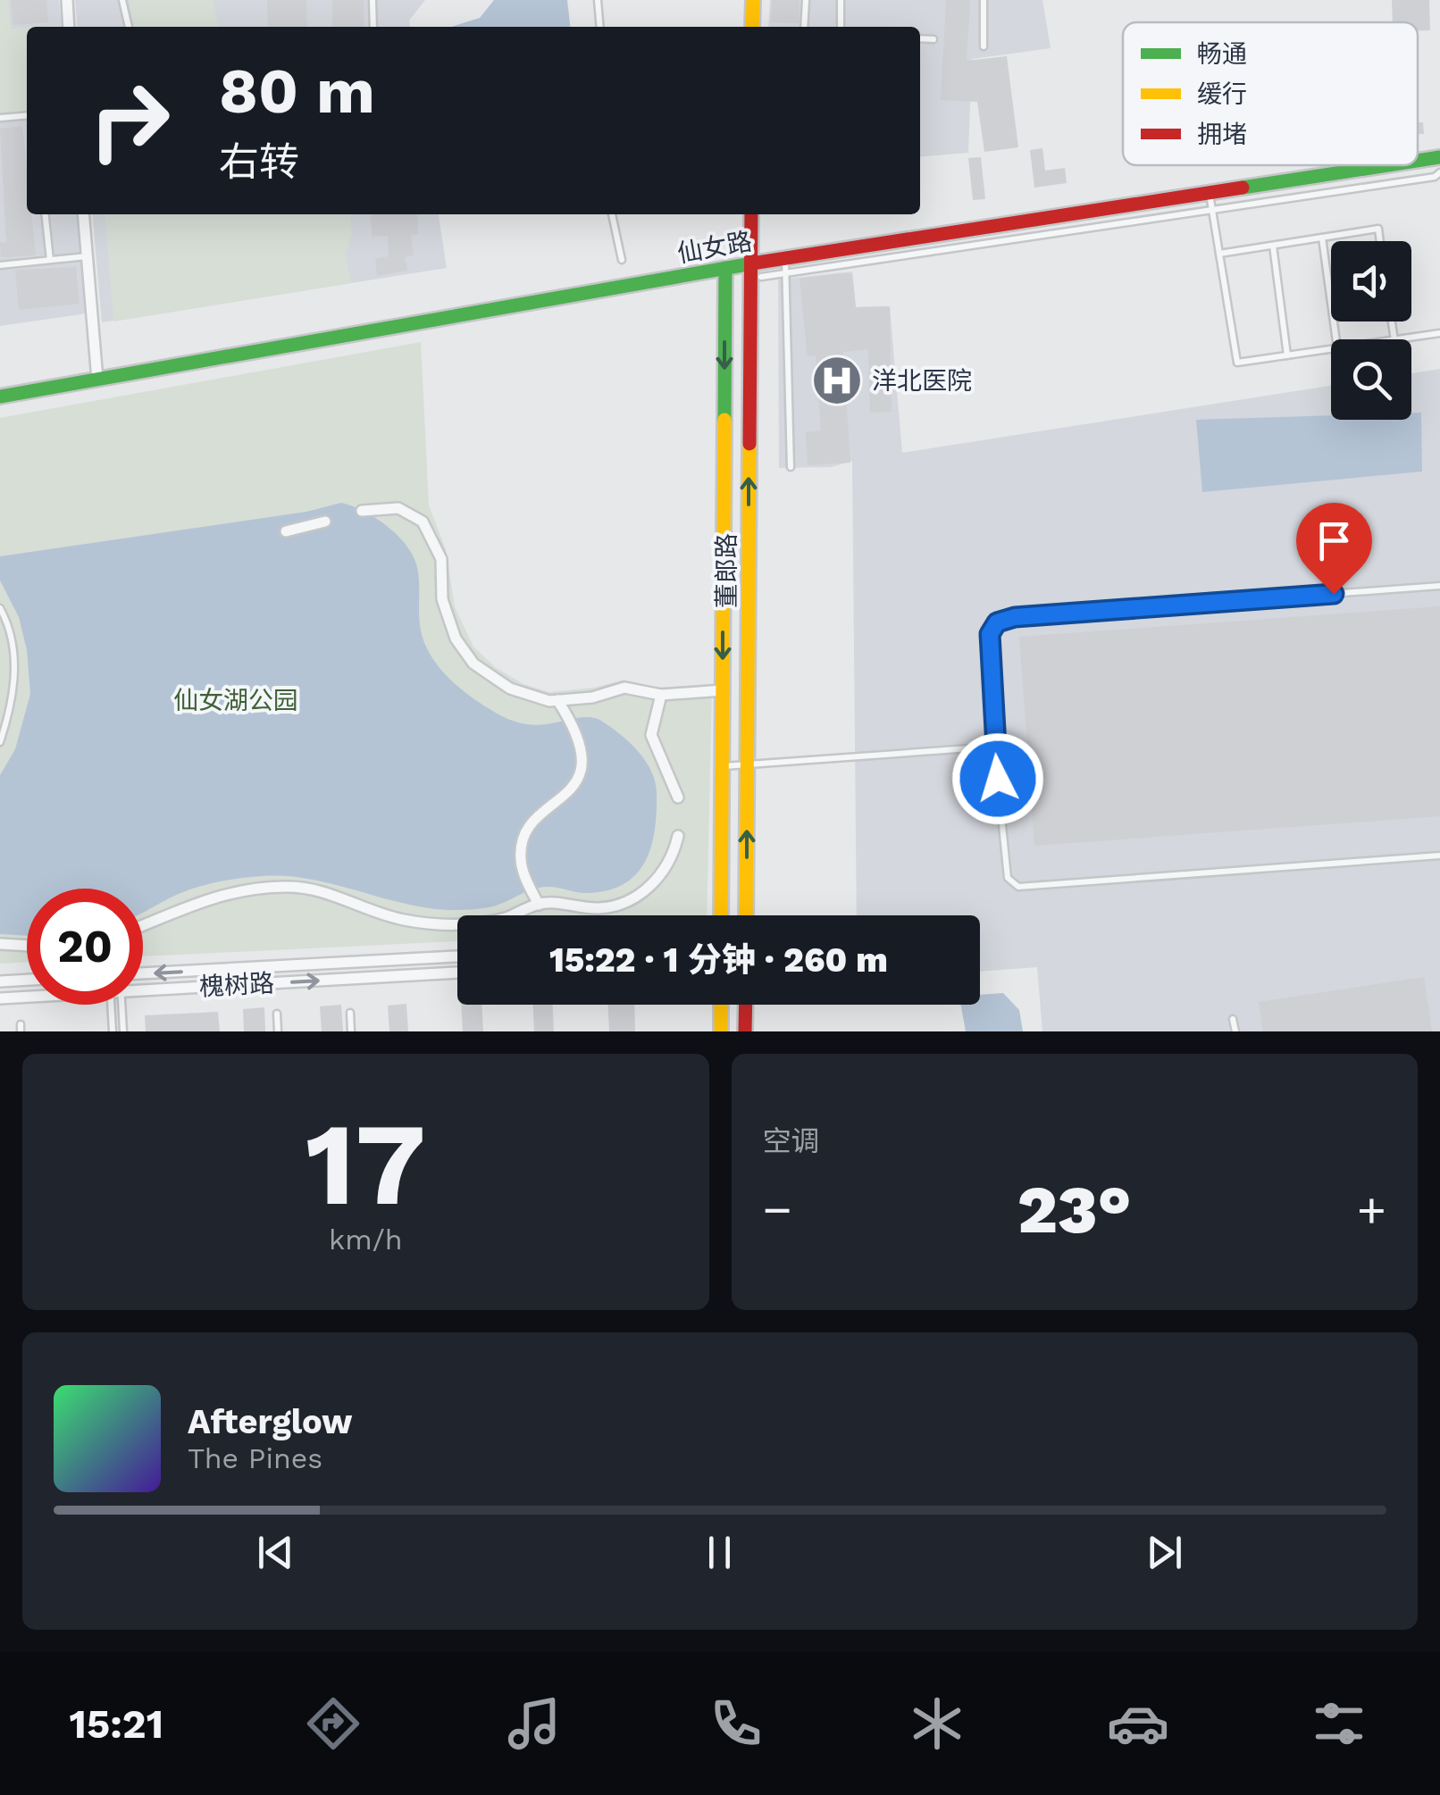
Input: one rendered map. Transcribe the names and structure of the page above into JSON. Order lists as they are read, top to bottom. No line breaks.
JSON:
{"streets":{"street":["仙女路","董郎路","槐树路"]},"crossings":[["仙女路","董郎路"]],"parks":["仙女湖公园"],"places":{"hospital":["洋北医院"]},"legend":["畅通","缓行","拥堵"],"page":{"turn":["80 m","右转"],"limit":"20","trip":"15:22 · 1 分钟 · 260 m","tile":[["17","km/h"],"空调"],"heat":["−","23°","+"],"song":["Afterglow","The Pines"],"tabs":"15:21"}}
